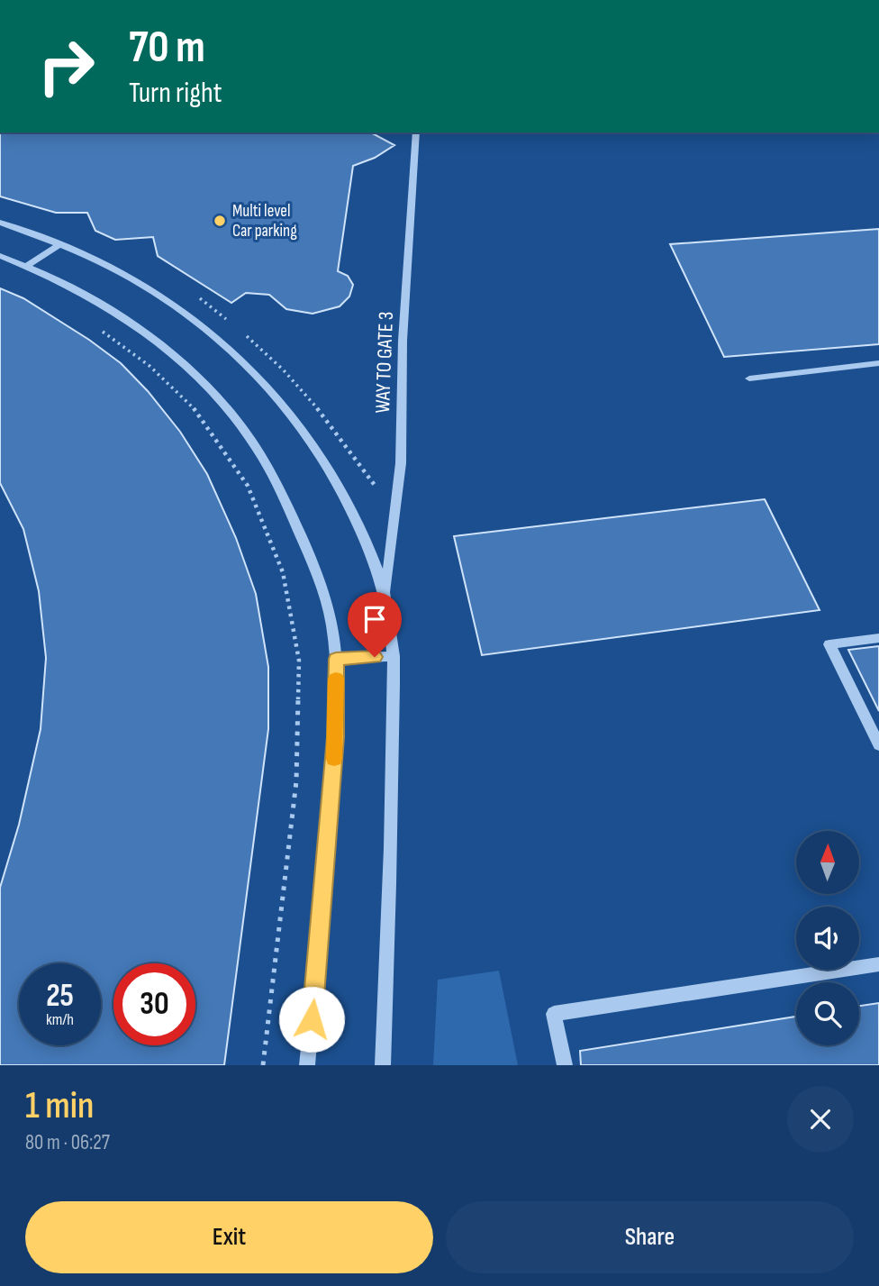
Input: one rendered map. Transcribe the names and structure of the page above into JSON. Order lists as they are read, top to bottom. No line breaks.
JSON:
{"streets":{"street":["WAY TO GATE 3"]},"places":["Multi level Car parking"],"north":"top","page":{"turn":["70 m","Turn right"],"speed":"25 km/h","limit":"30","heading":["1 min","80 m · 06:27"],"buttons":["Exit","Share"]}}
